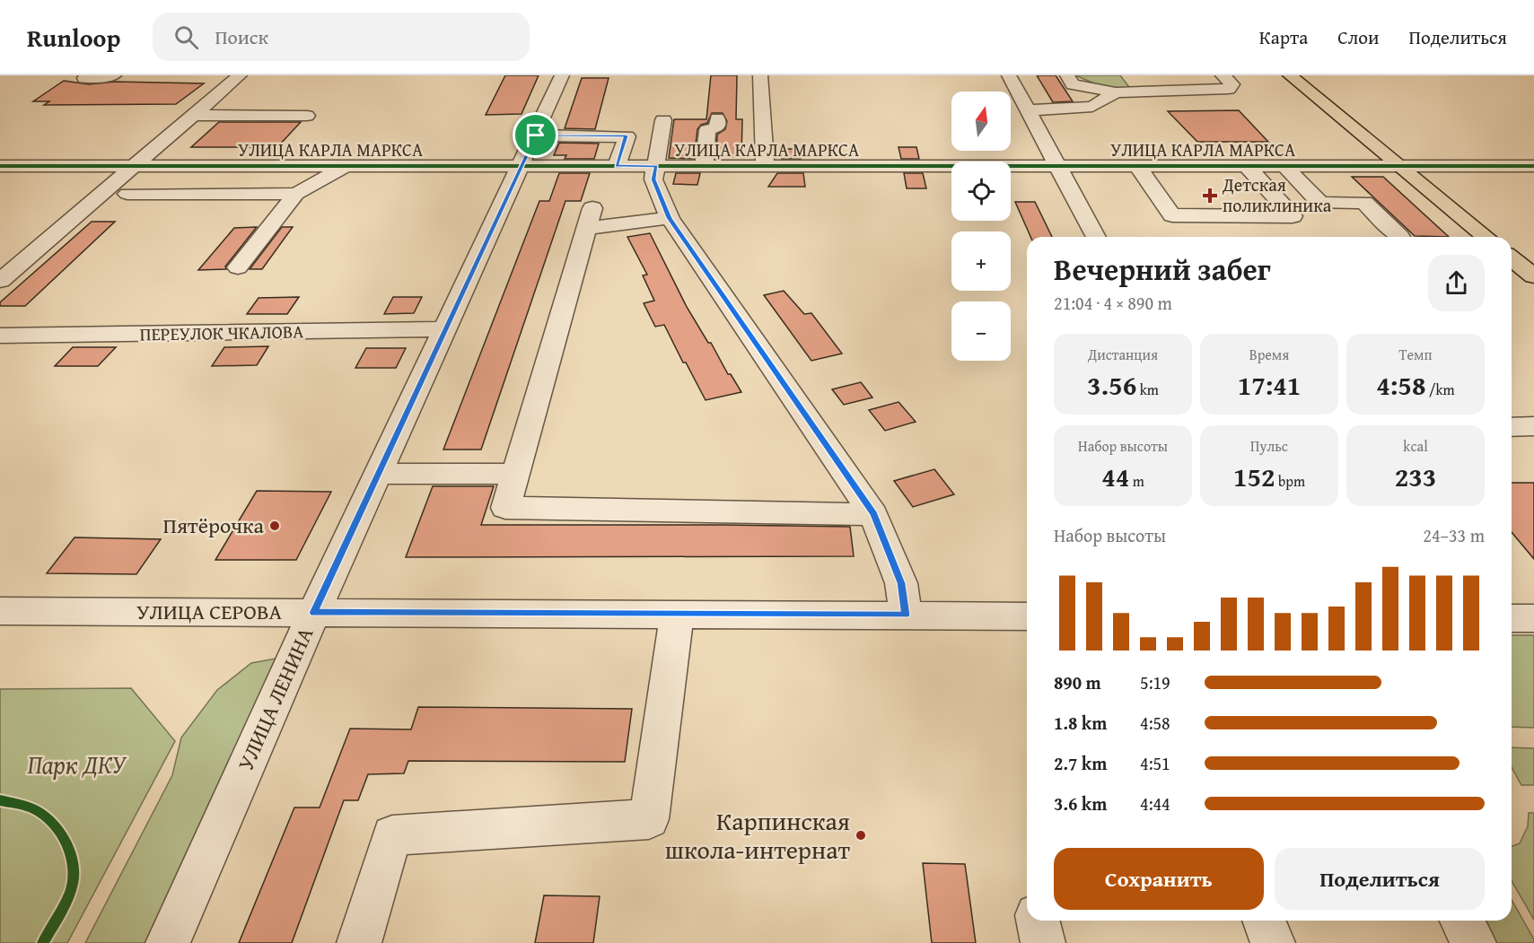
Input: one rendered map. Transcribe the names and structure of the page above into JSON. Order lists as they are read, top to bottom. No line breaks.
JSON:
{"streets":{"street":["УЛИЦА КАРЛА МАРКСА","ПЕРЕУЛОК ЧКАЛОВА","УЛИЦА СЕРОВА","УЛИЦА ЛЕНИНА"]},"crossings":[["УЛИЦА КАРЛА МАРКСА","УЛИЦА ЛЕНИНА"],["ПЕРЕУЛОК ЧКАЛОВА","УЛИЦА ЛЕНИНА"],["УЛИЦА СЕРОВА","УЛИЦА ЛЕНИНА"]],"parks":["Парк ДКУ"],"places":{"health":["Детская поликлиника"],"other":["Пятёрочка","Карпинская школа-интернат"]},"north":"top","page":{"header":"Runloop","search":"Поиск","nav":["Карта","Слои","Поделиться"],"map_buttons":["+","−"],"heading":["Вечерний забег","21:04 · 4 × 890 m"],"stats":[["Дистанция","3.56 km"],["Время","17:41"],["Темп","4:58 /km"],["Набор высоты","44 m"],["Пульс","152 bpm"],["kcal","233"]],"chart":["Набор высоты","24–33 m"],"list":[{"name":"890 m","note":"5:19"},{"name":"1.8 km","note":"4:58"},{"name":"2.7 km","note":"4:51"},{"name":"3.6 km","note":"4:44"}],"buttons":["Сохранить","Поделиться"]}}
